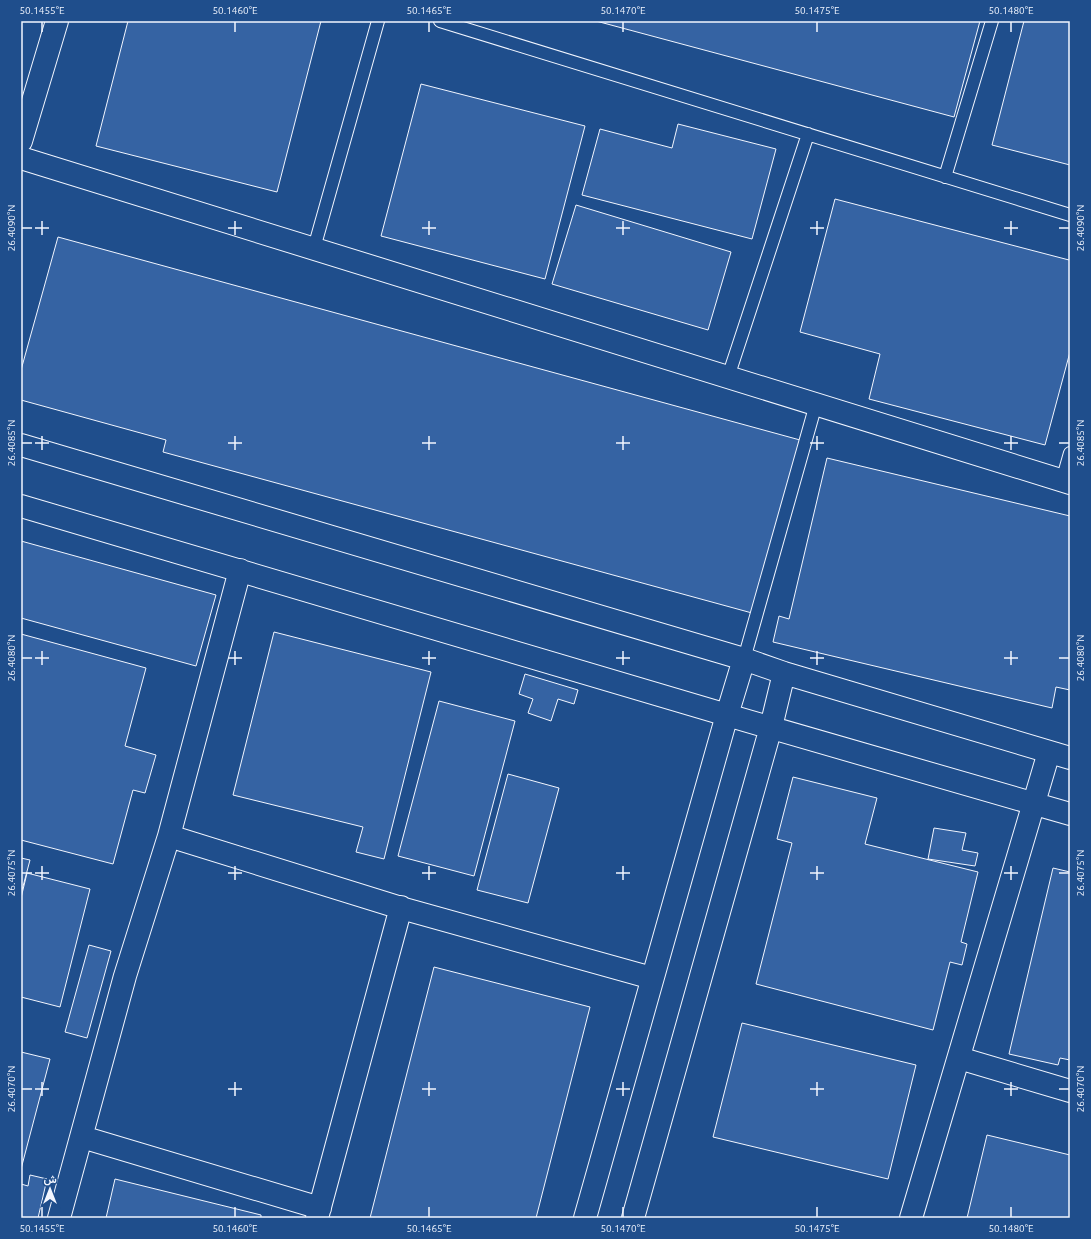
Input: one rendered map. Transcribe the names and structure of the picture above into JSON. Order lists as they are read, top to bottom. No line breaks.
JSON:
{"north":"top","coordinates":["50.1455°E","50.1460°E","50.1465°E","50.1470°E","50.1475°E","50.1480°E","26.4090°N","26.4085°N","26.4080°N","26.4075°N","26.4070°N"]}
